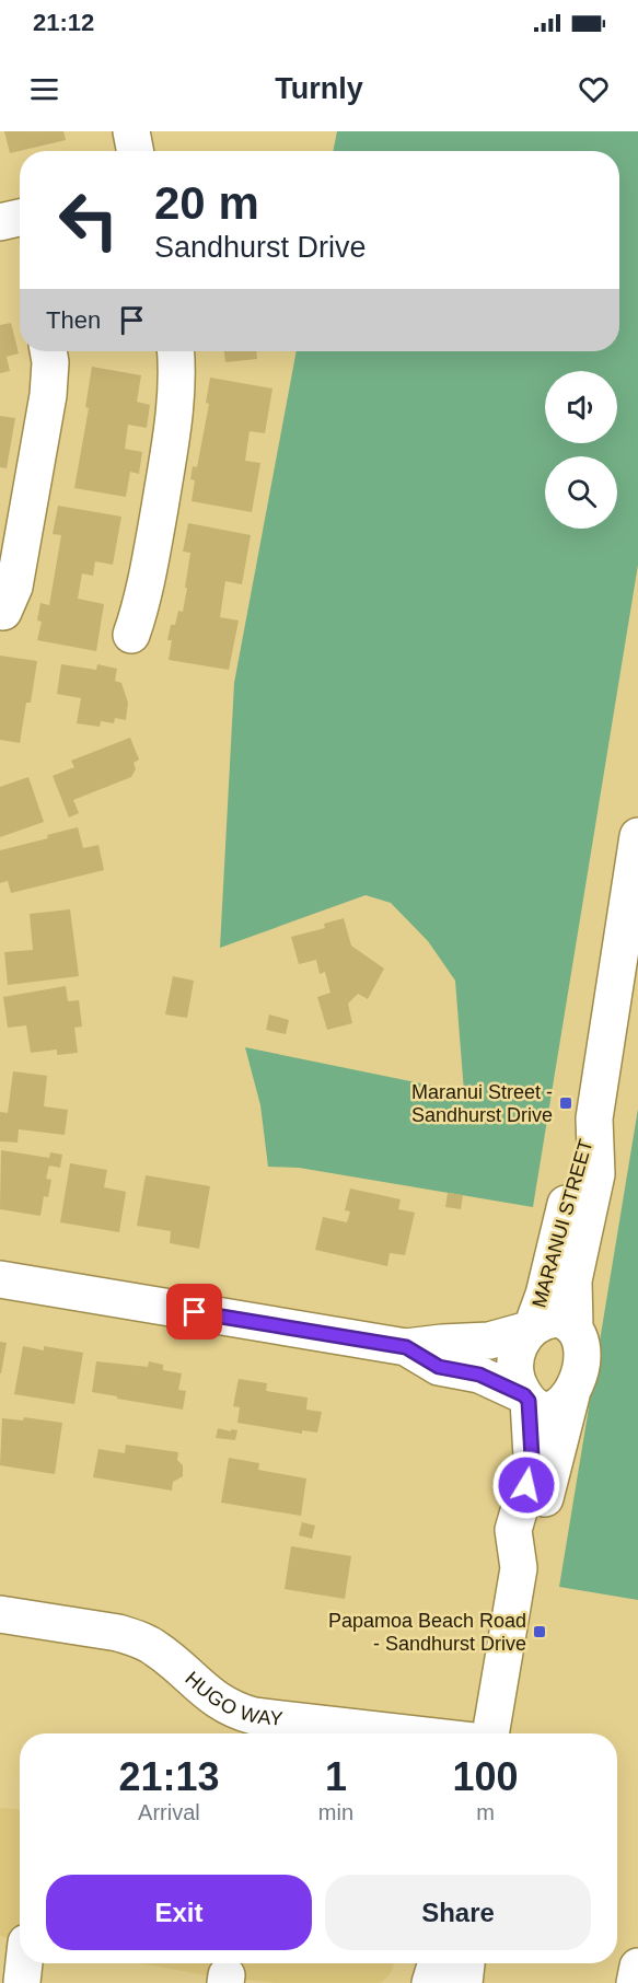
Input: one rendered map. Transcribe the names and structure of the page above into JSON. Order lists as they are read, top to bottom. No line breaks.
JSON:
{"streets":{"main road":["MARANUI STREET","HUGO WAY"]},"places":{"transit":["Maranui Street - Sandhurst Drive","Papamoa Beach Road - Sandhurst Drive"]},"page":{"status":"21:12","header":"Turnly","turn":["20 m","Sandhurst Drive"],"then":"Then","eta":["21:13","Arrival","1","min","100","m"],"buttons":["Exit","Share"]}}
